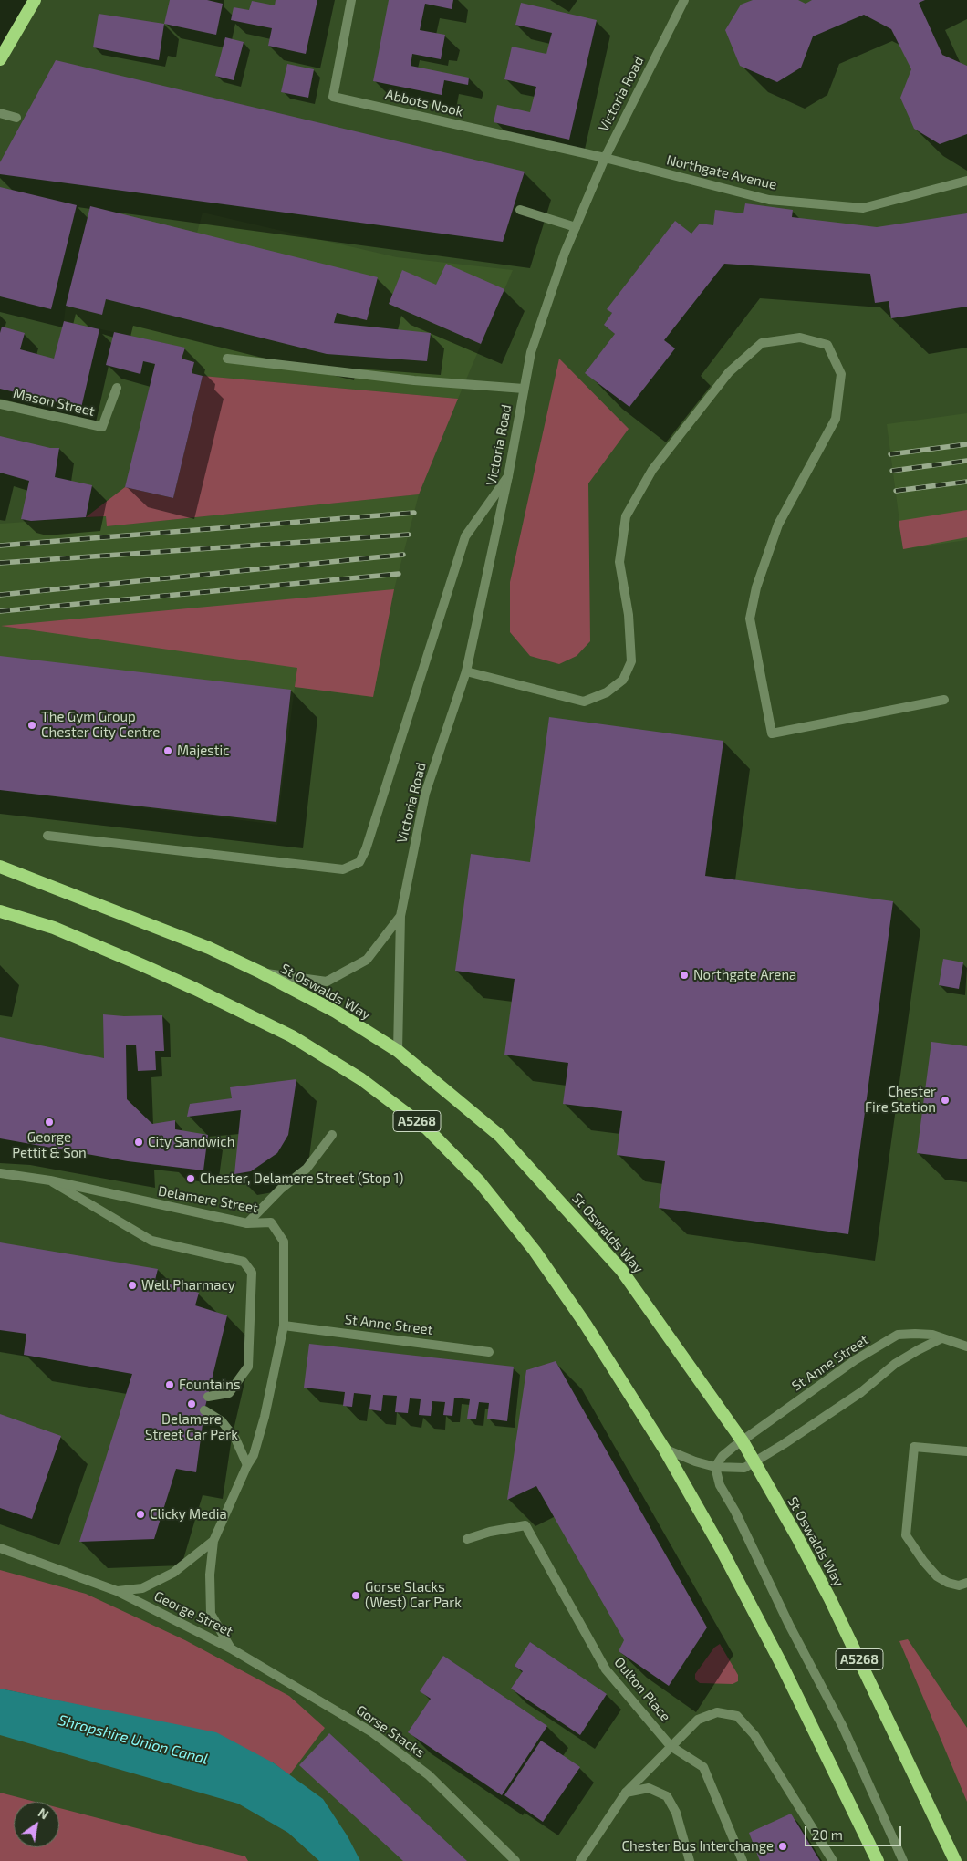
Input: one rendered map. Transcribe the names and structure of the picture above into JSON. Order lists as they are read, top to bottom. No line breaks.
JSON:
{"streets":{"highway":["St Oswalds Way","A5268"],"street":["Victoria Road","Abbots Nook","Northgate Avenue","Mason Street","Delamere Street","St Anne Street","George Street","Oulton Place","Gorse Stacks"]},"crossings":[["Victoria Road","Abbots Nook"],["Victoria Road","Northgate Avenue"],["Victoria Road","St Oswalds Way"],["Abbots Nook","Northgate Avenue"],["St Oswalds Way","St Anne Street"],["Delamere Street","St Anne Street"],["Delamere Street","George Street"],["George Street","Gorse Stacks"]],"water":["Shropshire Union Canal"],"places":["The Gym Group Chester City Centre","Majestic","Northgate Arena","Chester Fire Station","George Pettit & Son","City Sandwich","Chester, Delamere Street (Stop 1)","Well Pharmacy","Fountains","Delamere Street Car Park","Clicky Media","Gorse Stacks (West) Car Park","Chester Bus Interchange"],"scale_bar":"20 m","north":"top right"}
